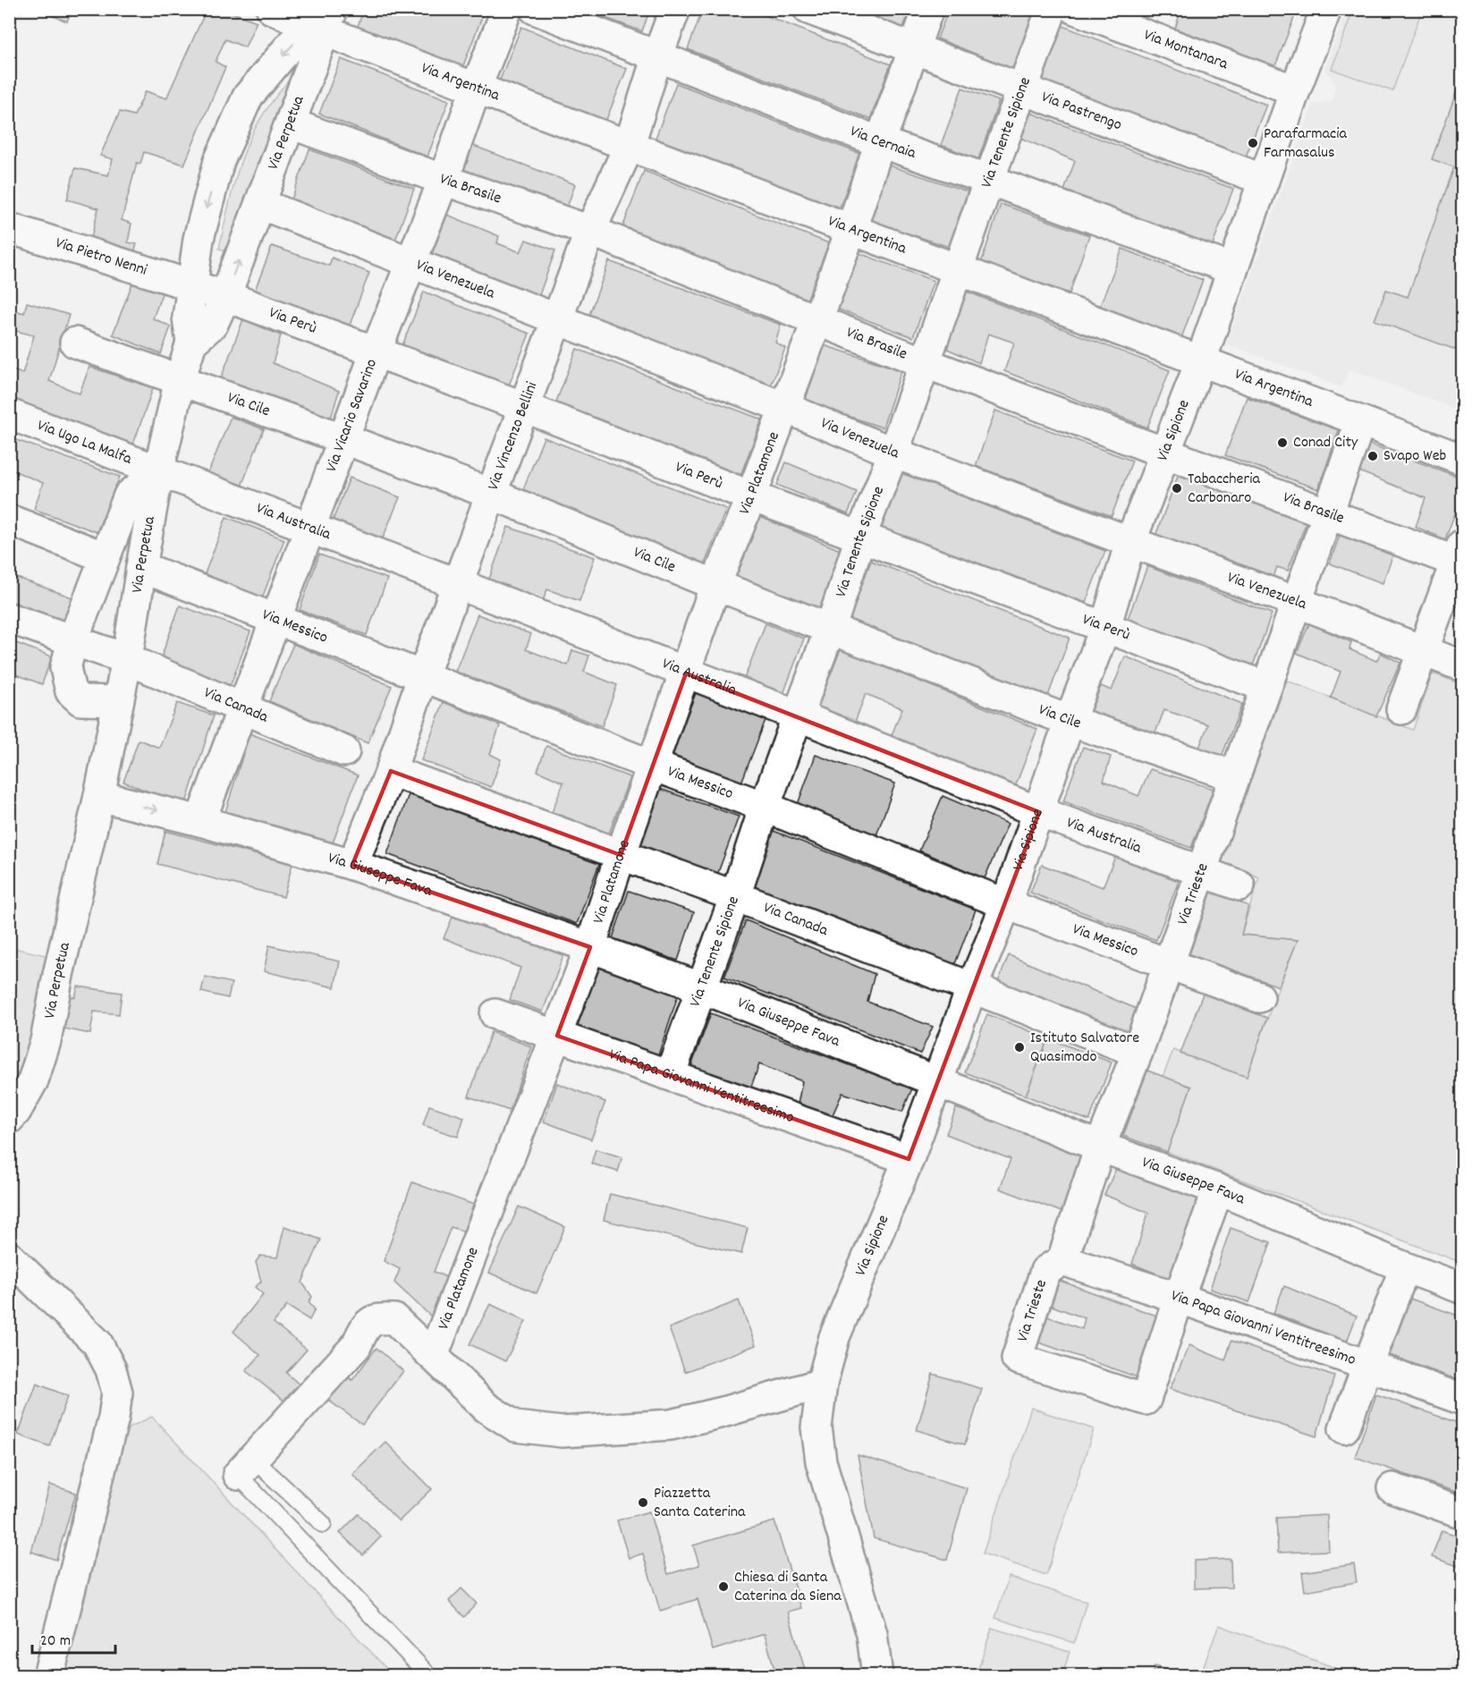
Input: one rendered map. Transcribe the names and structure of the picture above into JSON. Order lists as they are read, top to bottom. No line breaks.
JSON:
{"streets":{"street":["Via Montanara","Via Argentina","Via Pastrengo","Via Perpetua","Via Tenente Sipione","Via Cernaia","Via Brasile","Via Pietro Nenni","Via Venezuela","Via Perù","Via Cile","Via Vicario Savarino","Via Sipione","Via Vincenzo Bellini","Via Ugo La Malfa","Via Platamone","Via Australia","Via Messico","Via Canada","Via Giuseppe Fava","Via Trieste","Via Papa Giovanni Ventitreesimo"]},"crossings":[["Via Montanara","Via Sipione"],["Via Argentina","Via Perpetua"],["Via Argentina","Via Tenente Sipione"],["Via Argentina","Via Vicario Savarino"],["Via Argentina","Via Sipione"],["Via Argentina","Via Vincenzo Bellini"],["Via Argentina","Via Platamone"],["Via Argentina","Via Trieste"],["Via Pastrengo","Via Tenente Sipione"],["Via Pastrengo","Via Sipione"],["Via Pastrengo","Via Platamone"],["Via Perpetua","Via Brasile"],["Via Perpetua","Via Venezuela"],["Via Perpetua","Via Perù"],["Via Perpetua","Via Cile"],["Via Perpetua","Via Ugo La Malfa"],["Via Perpetua","Via Australia"],["Via Perpetua","Via Messico"],["Via Perpetua","Via Canada"],["Via Perpetua","Via Giuseppe Fava"],["Via Tenente Sipione","Via Cernaia"],["Via Tenente Sipione","Via Brasile"],["Via Tenente Sipione","Via Venezuela"],["Via Tenente Sipione","Via Perù"],["Via Tenente Sipione","Via Cile"],["Via Tenente Sipione","Via Australia"],["Via Tenente Sipione","Via Messico"],["Via Tenente Sipione","Via Canada"],["Via Tenente Sipione","Via Giuseppe Fava"],["Via Tenente Sipione","Via Papa Giovanni Ventitreesimo"],["Via Cernaia","Via Sipione"],["Via Cernaia","Via Vincenzo Bellini"],["Via Cernaia","Via Platamone"],["Via Brasile","Via Vicario Savarino"],["Via Brasile","Via Sipione"],["Via Brasile","Via Vincenzo Bellini"],["Via Brasile","Via Platamone"],["Via Brasile","Via Trieste"],["Via Pietro Nenni","Via Perù"],["Via Venezuela","Via Vicario Savarino"],["Via Venezuela","Via Sipione"],["Via Venezuela","Via Vincenzo Bellini"],["Via Venezuela","Via Platamone"],["Via Venezuela","Via Trieste"],["Via Perù","Via Vicario Savarino"],["Via Perù","Via Sipione"],["Via Perù","Via Vincenzo Bellini"],["Via Perù","Via Platamone"],["Via Perù","Via Trieste"],["Via Cile","Via Vicario Savarino"],["Via Cile","Via Sipione"],["Via Cile","Via Vincenzo Bellini"],["Via Cile","Via Platamone"],["Via Cile","Via Trieste"],["Via Vicario Savarino","Via Australia"],["Via Vicario Savarino","Via Messico"],["Via Vicario Savarino","Via Canada"],["Via Vicario Savarino","Via Giuseppe Fava"],["Via Sipione","Via Australia"],["Via Sipione","Via Messico"],["Via Sipione","Via Canada"],["Via Sipione","Via Giuseppe Fava"],["Via Sipione","Via Papa Giovanni Ventitreesimo"],["Via Vincenzo Bellini","Via Australia"],["Via Vincenzo Bellini","Via Messico"],["Via Vincenzo Bellini","Via Canada"],["Via Vincenzo Bellini","Via Giuseppe Fava"],["Via Ugo La Malfa","Via Australia"],["Via Platamone","Via Australia"],["Via Platamone","Via Messico"],["Via Platamone","Via Canada"],["Via Platamone","Via Giuseppe Fava"],["Via Platamone","Via Papa Giovanni Ventitreesimo"],["Via Australia","Via Trieste"],["Via Messico","Via Trieste"],["Via Canada","Via Trieste"],["Via Giuseppe Fava","Via Trieste"],["Via Trieste","Via Papa Giovanni Ventitreesimo"]],"places":["Parafarmacia Farmasalus","Conad City","Svapo Web","Tabaccheria Carbonaro","Istituto Salvatore Quasimodo","Piazzetta Santa Caterina","Chiesa di Santa Caterina da Siena"],"scale_bar":"20 m"}
